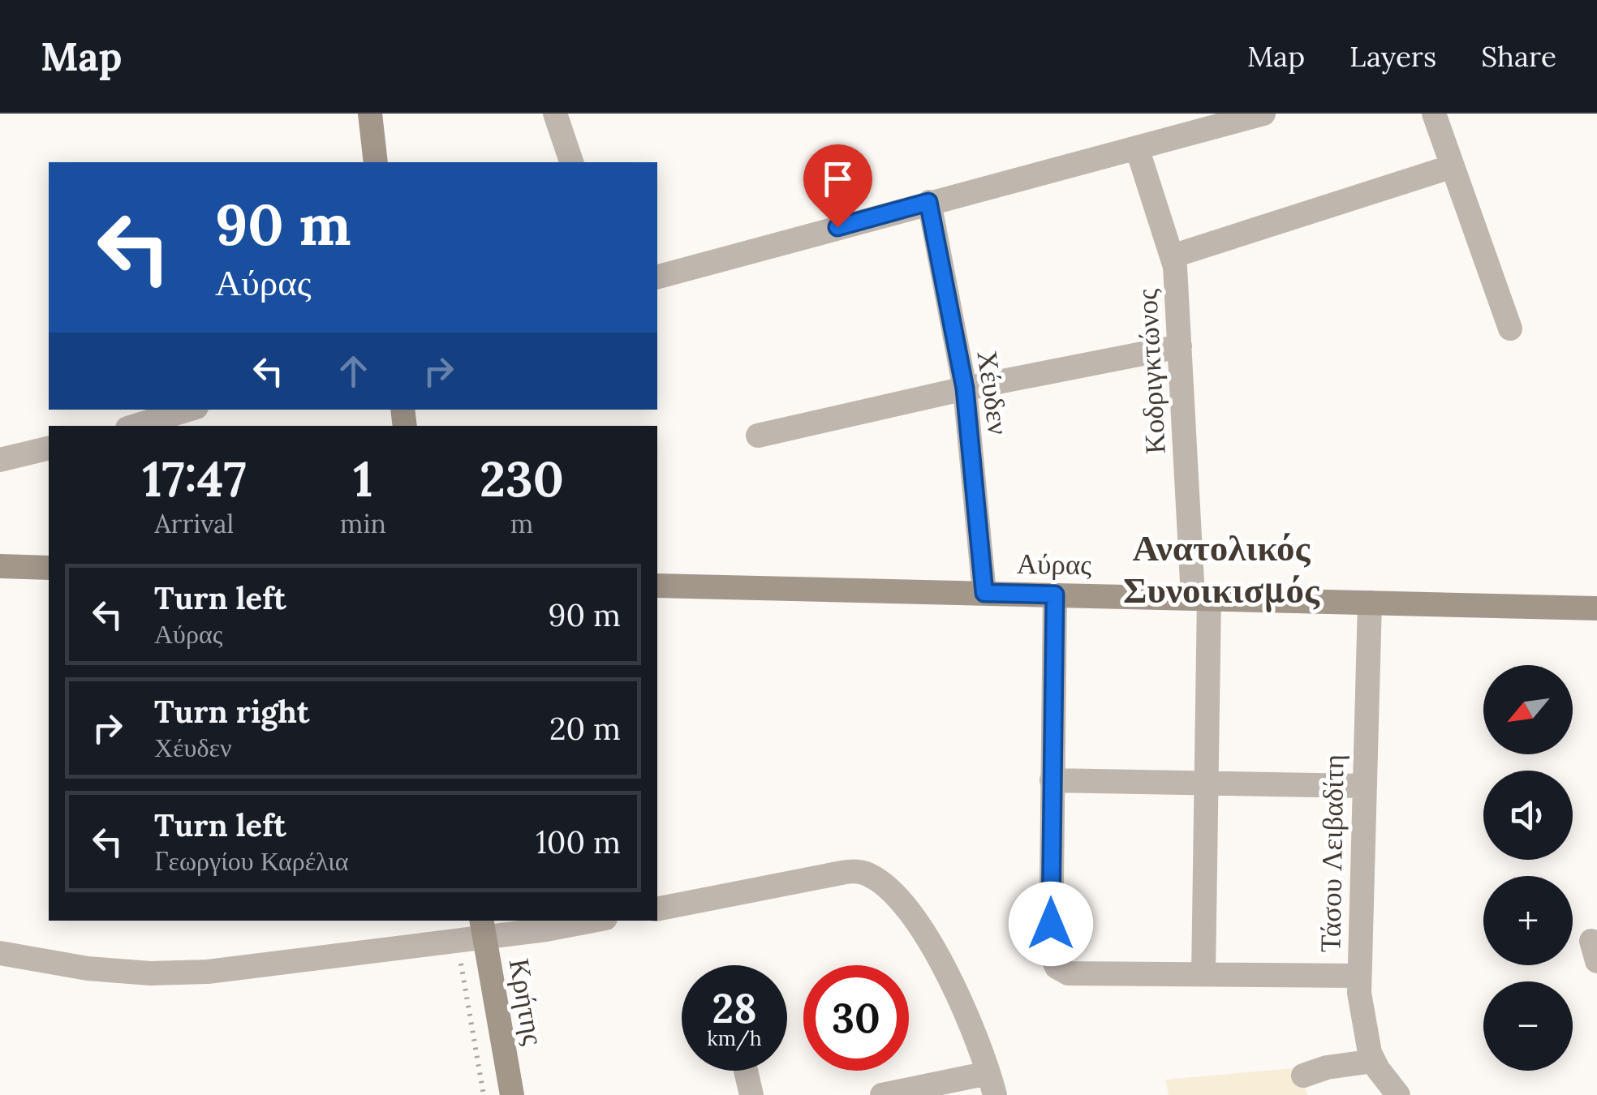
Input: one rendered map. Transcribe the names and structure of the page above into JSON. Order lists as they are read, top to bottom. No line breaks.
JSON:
{"streets":{"street":["Κοδριγκτώνος","Χέυδεν","Αύρας","Τάσου Λειβαδίτη","Κρήτης"]},"crossings":[["Κοδριγκτώνος","Αύρας"],["Χέυδεν","Αύρας"],["Αύρας","Τάσου Λειβαδίτη"]],"districts":["Ανατολικός Συνοικισμός"],"north":"bottom left","page":{"header":"Map","nav":["Map","Layers","Share"],"turn":["90 m","Αύρας"],"eta":["17:47","Arrival","1","min","230","m"],"list":[{"name":"Turn left","note":"Αύρας","value":"90 m"},{"name":"Turn right","note":"Χέυδεν","value":"20 m"},{"name":"Turn left","note":"Γεωργίου Καρέλια","value":"100 m"}],"map_buttons":["+","−"],"speed":"28 km/h","limit":"30"}}
